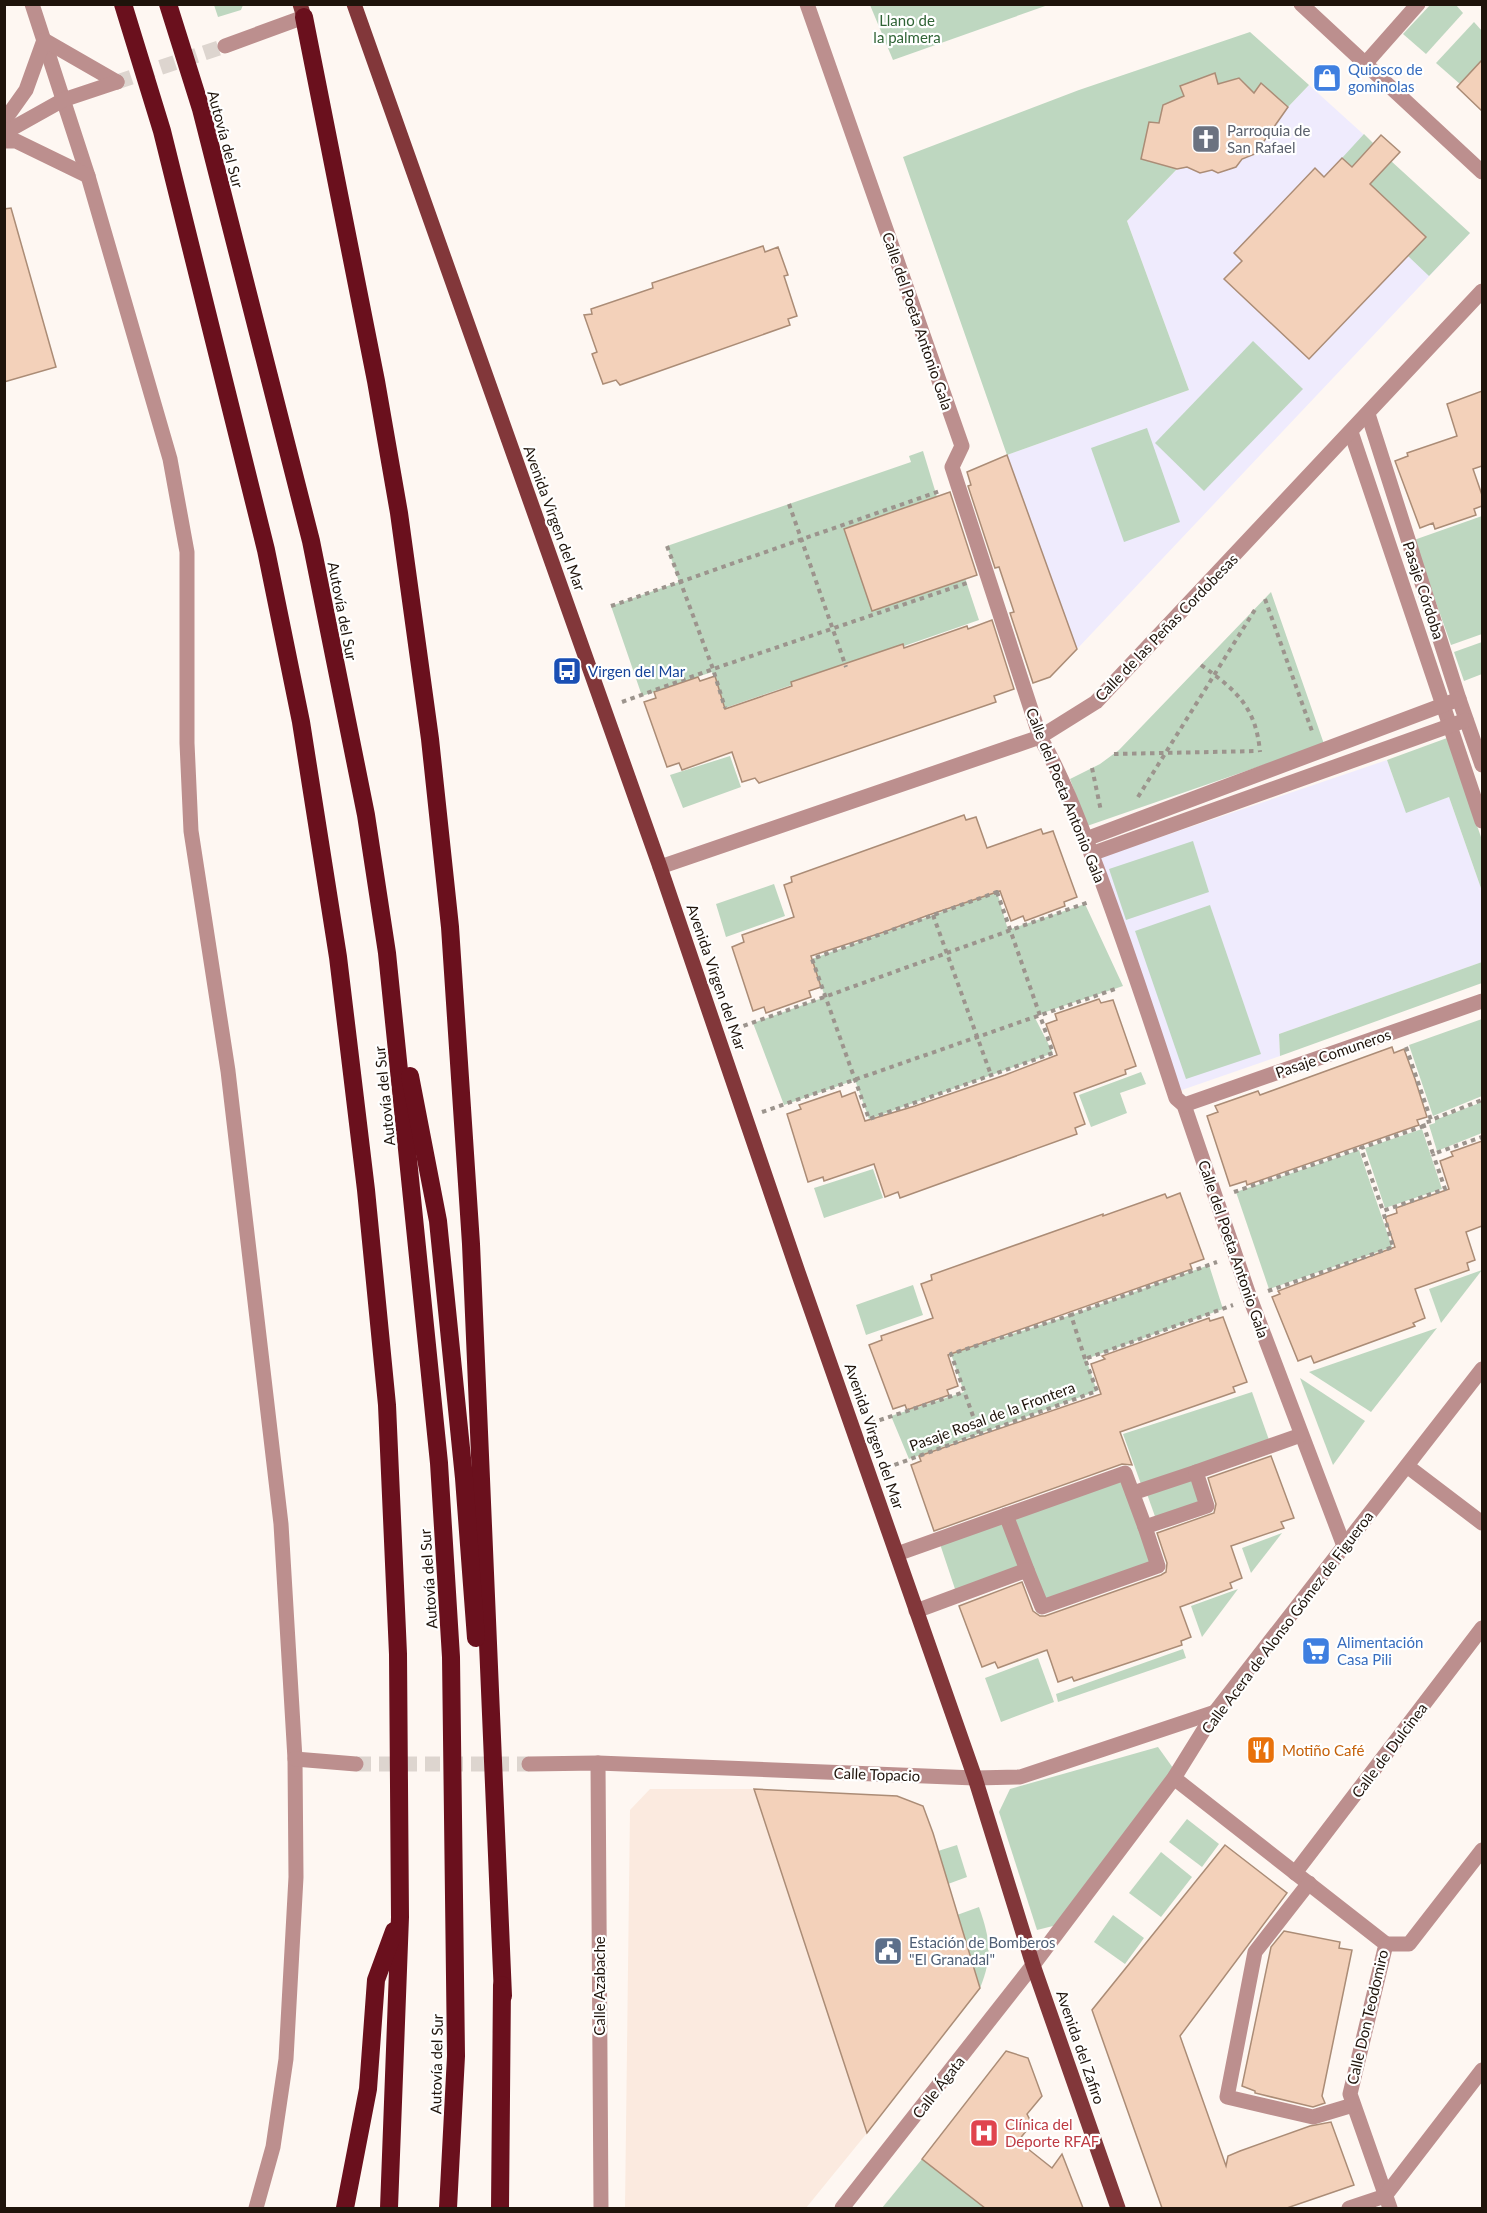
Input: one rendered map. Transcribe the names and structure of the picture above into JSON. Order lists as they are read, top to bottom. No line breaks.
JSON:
{"streets":{"highway":["Autovía del Sur"],"main road":["Avenida Virgen del Mar","Avenida del Zafiro"],"street":["Calle del Poeta Antonio Gala","Pasaje Córdoba","Calle de las Peñas Cordobesas","Pasaje Comuneros","Calle Acera de Alonso Gómez de Figueroa","Calle de Dulcinea","Calle Topacio","Calle Azabache","Calle Don Teodomiro","Calle Ágata"],"path":["Pasaje Rosal de la Frontera"]},"crossings":[["Calle del Poeta Antonio Gala","Calle de las Peñas Cordobesas"],["Calle del Poeta Antonio Gala","Pasaje Comuneros"],["Calle del Poeta Antonio Gala","Calle Acera de Alonso Gómez de Figueroa"],["Avenida Virgen del Mar","Calle de las Peñas Cordobesas"],["Avenida Virgen del Mar","Pasaje Rosal de la Frontera"],["Avenida Virgen del Mar","Calle Acera de Alonso Gómez de Figueroa"],["Avenida Virgen del Mar","Calle Topacio"],["Avenida Virgen del Mar","Avenida del Zafiro"],["Avenida Virgen del Mar","Calle Ágata"],["Pasaje Córdoba","Calle de las Peñas Cordobesas"],["Calle Acera de Alonso Gómez de Figueroa","Calle Topacio"],["Calle Acera de Alonso Gómez de Figueroa","Calle Don Teodomiro"],["Calle Acera de Alonso Gómez de Figueroa","Avenida del Zafiro"],["Calle Acera de Alonso Gómez de Figueroa","Calle Ágata"],["Calle de Dulcinea","Calle Don Teodomiro"],["Calle Topacio","Calle Azabache"],["Avenida del Zafiro","Calle Ágata"]],"parks":["Llano de la palmera"],"places":{"shop":["Quiosco de gominolas"],"church":["Parroquia de San Rafael"],"bus stop":["Virgen del Mar"],"supermarket":["Alimentación Casa Pili"],"restaurant":["Motiño Café"],"public building":["Estación de Bomberos \"El Granadal\""],"hospital":["Clínica del Deporte RFAF"]}}
